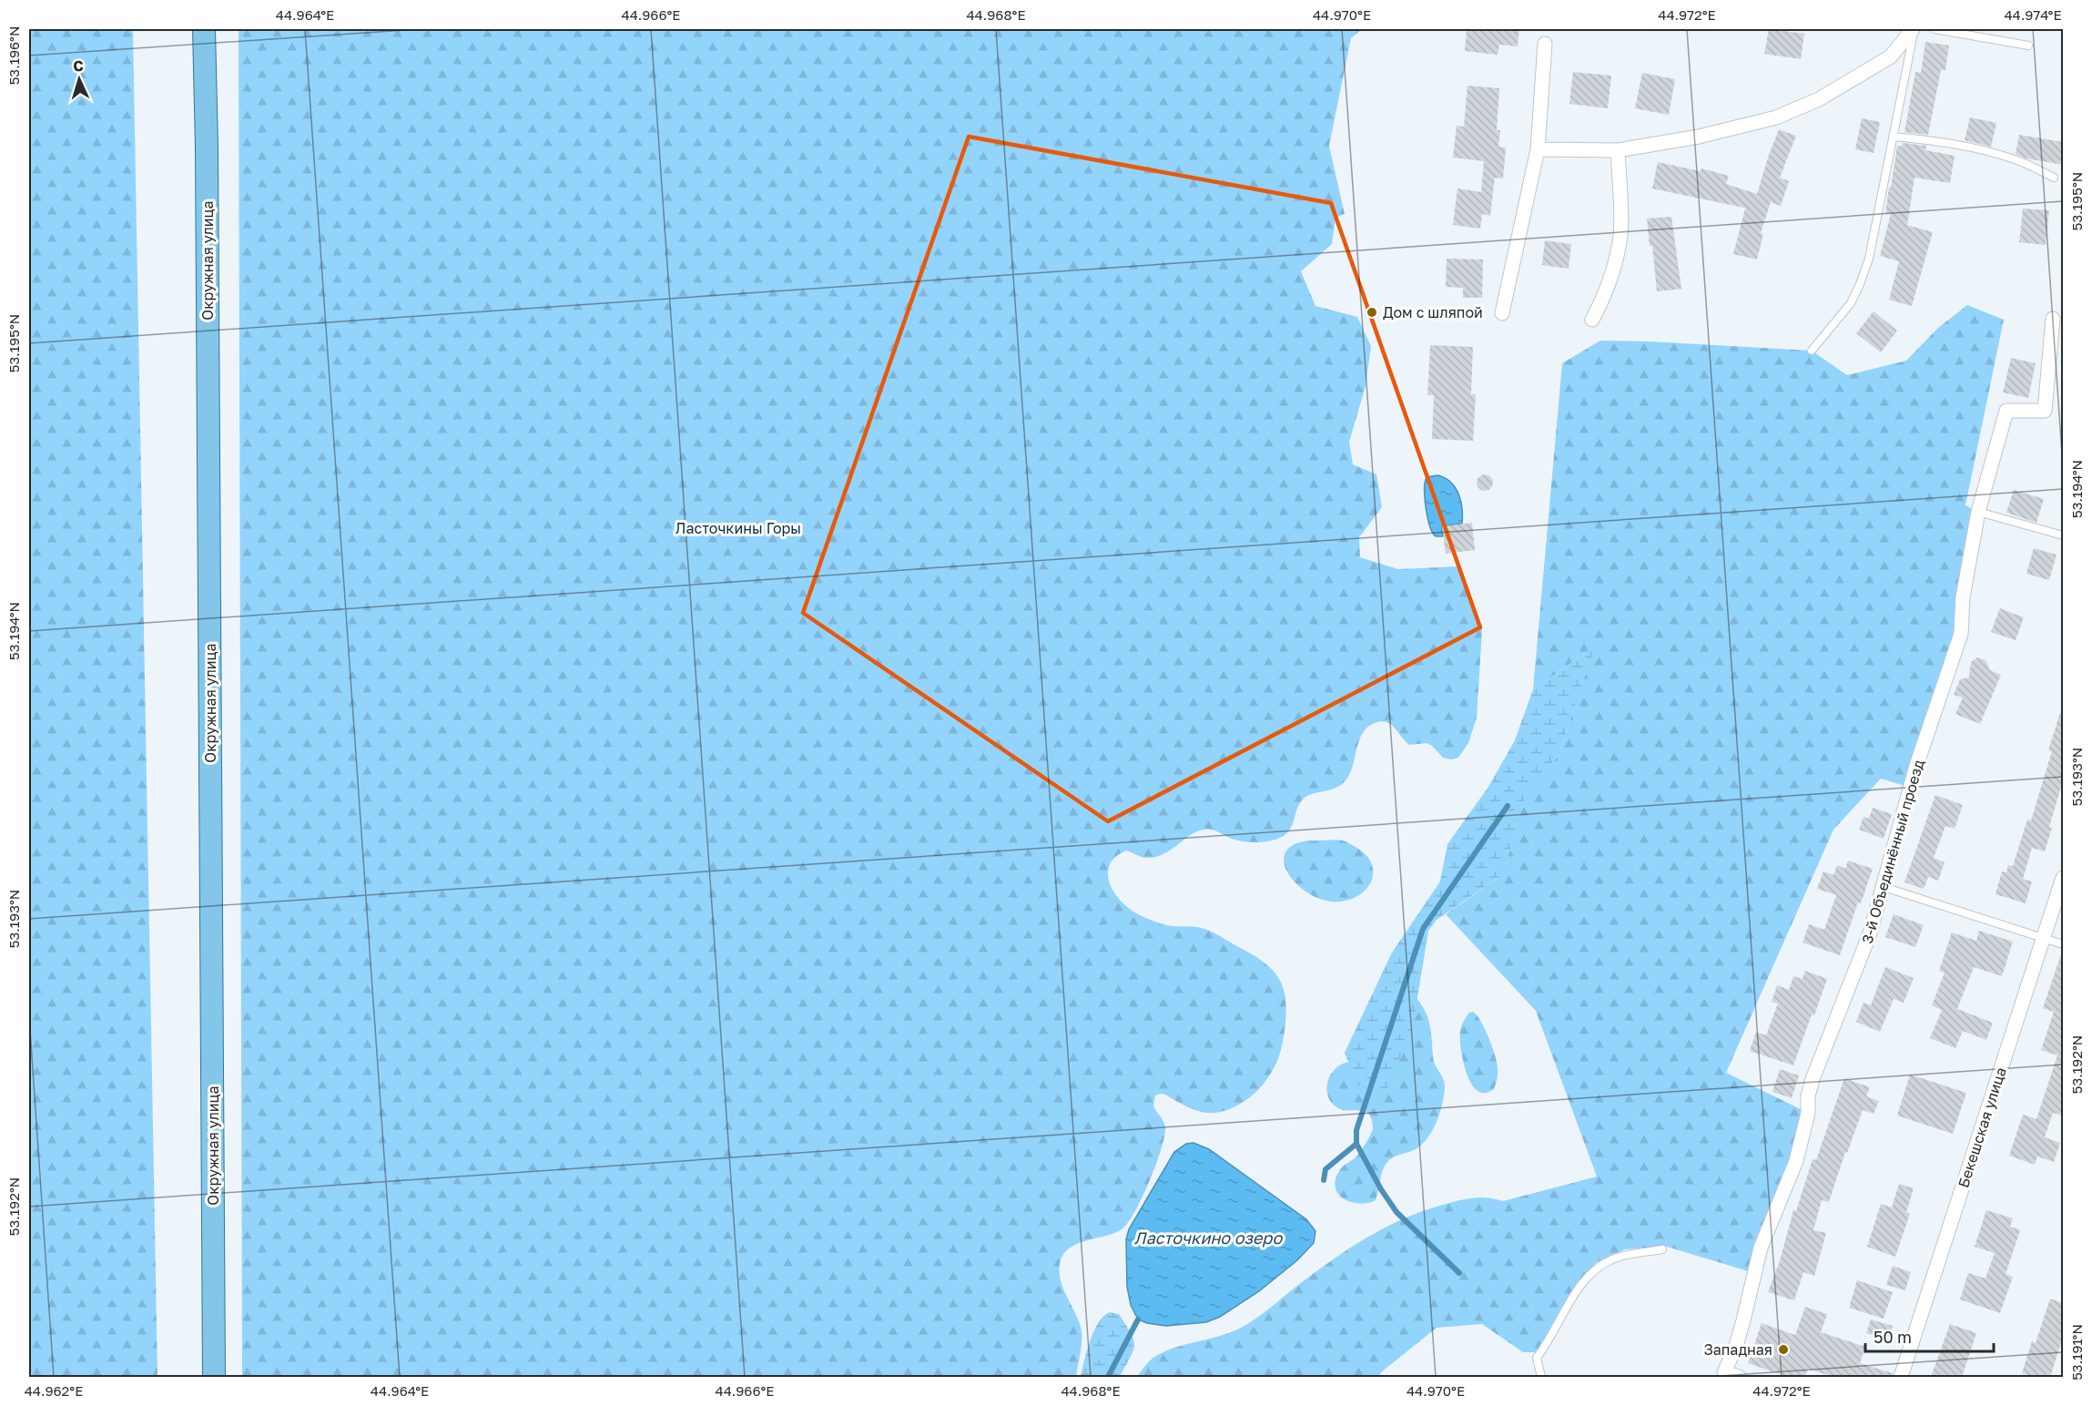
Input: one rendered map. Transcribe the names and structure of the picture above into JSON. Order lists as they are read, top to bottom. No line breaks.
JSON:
{"streets":{"main road":["Окружная улица"],"street":["3-й Объединённый проезд","Бекешская улица"]},"water":["Ласточкино озеро"],"parks":["Ласточкины Горы"],"places":["Дом с шляпой","Западная"],"scale_bar":"50 m","north":"top","coordinates":["44.964°E","44.966°E","44.968°E","44.970°E","44.972°E","44.974°E","53.196°N","53.195°N","53.194°N","53.193°N","53.192°N","53.191°N","44.962°E"]}
